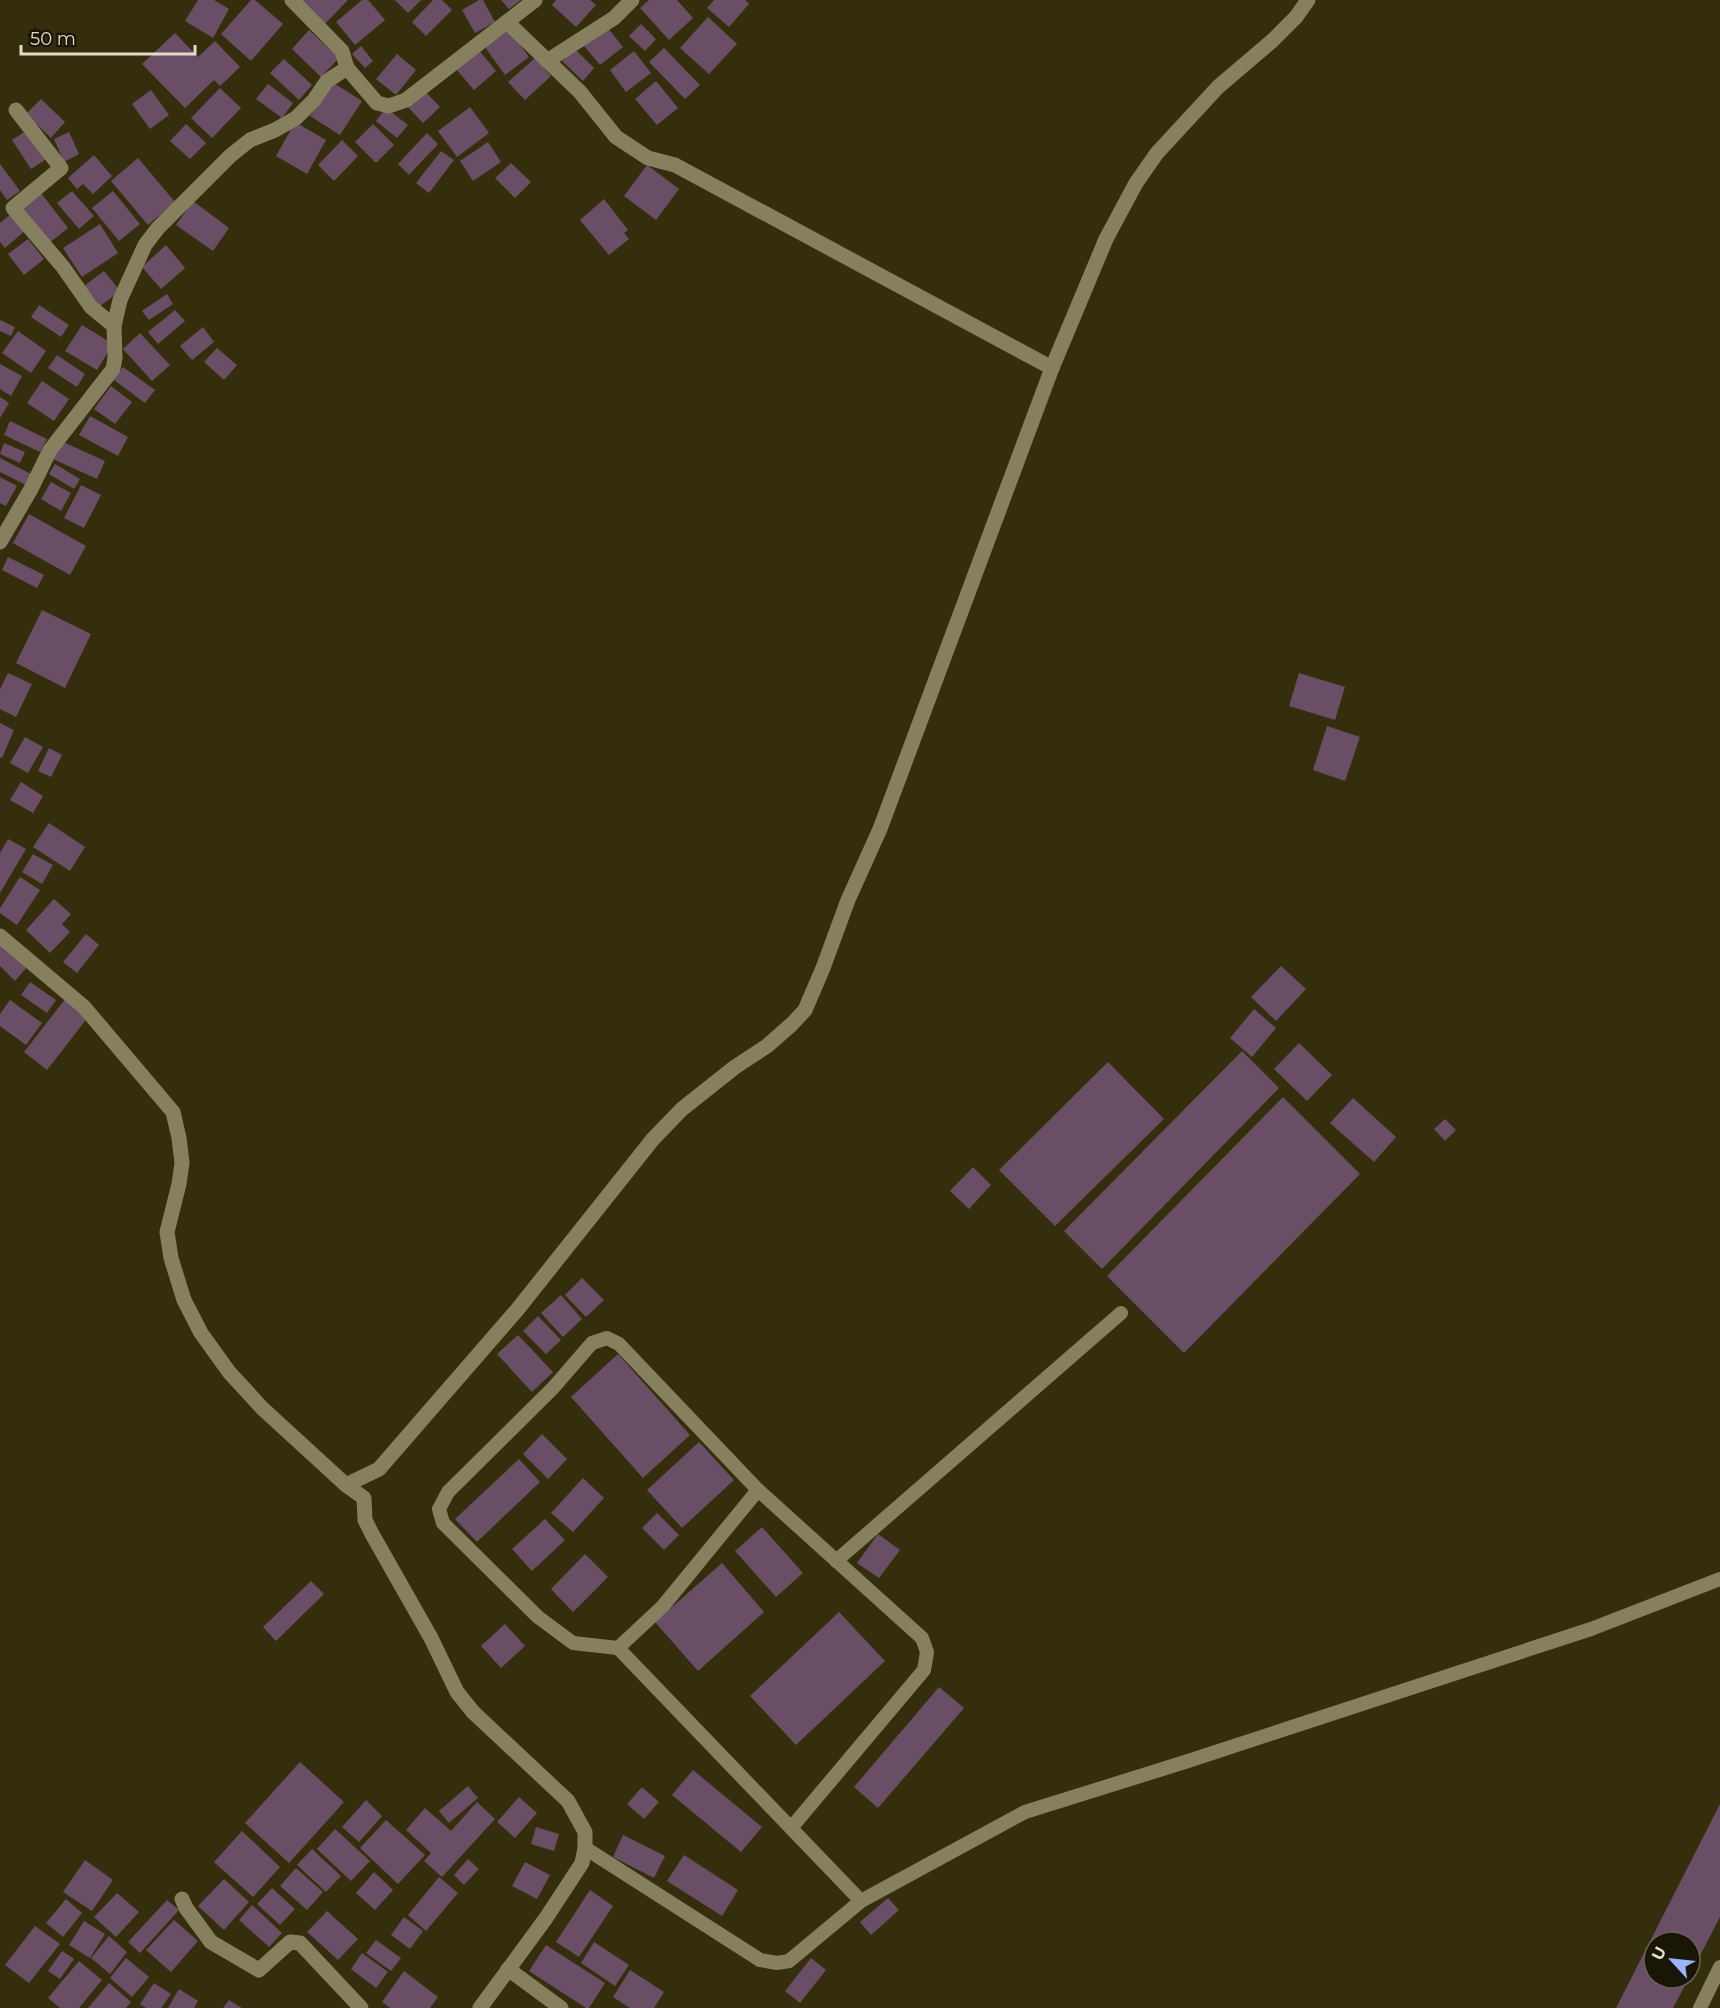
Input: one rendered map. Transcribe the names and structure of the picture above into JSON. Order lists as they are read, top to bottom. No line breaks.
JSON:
{"scale_bar":"50 m","north":"top left"}
